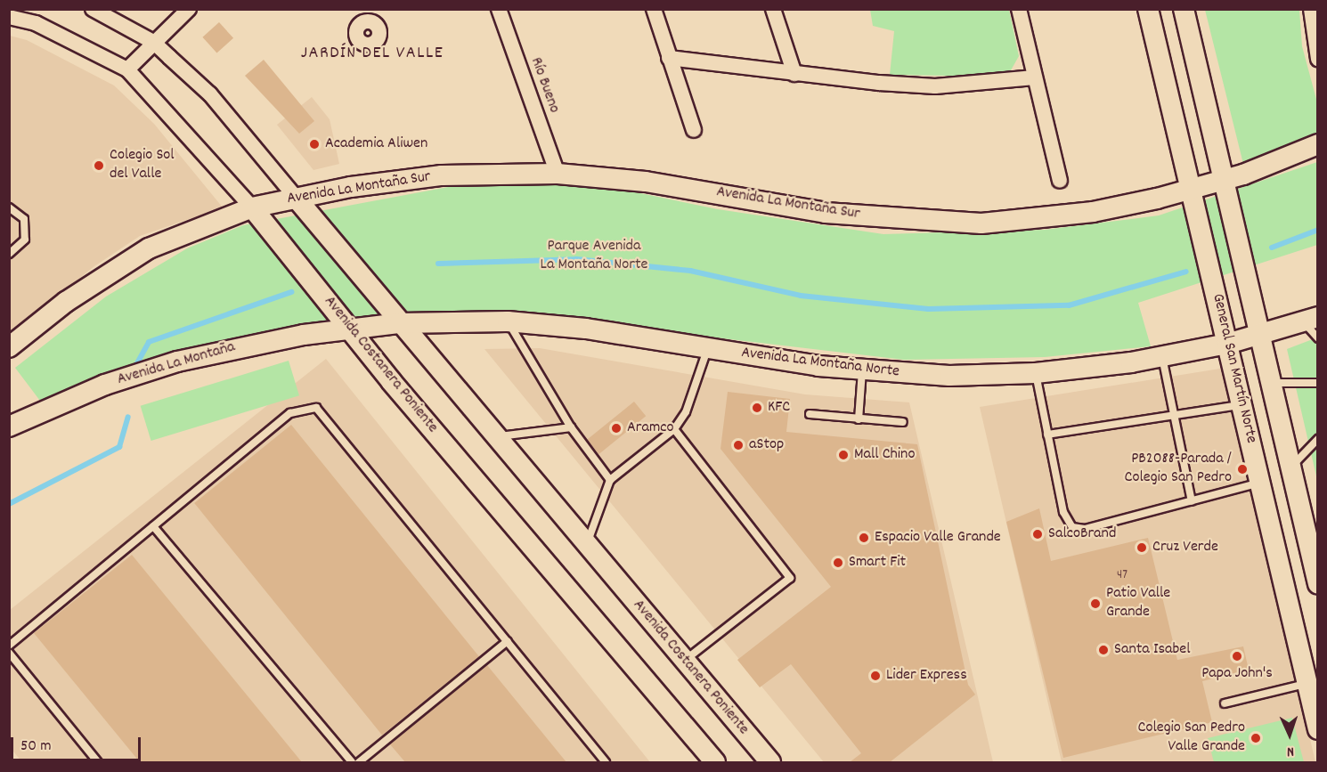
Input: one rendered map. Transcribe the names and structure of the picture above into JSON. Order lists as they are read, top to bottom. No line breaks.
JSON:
{"streets":{"main road":["Avenida La Montaña Sur","Avenida La Montaña Norte","Avenida La Montaña","Avenida Costanera Poniente","General San Martín Norte"],"street":["Río Bueno"]},"crossings":[["Río Bueno","Avenida La Montaña Sur"],["Avenida La Montaña Sur","Avenida Costanera Poniente"],["Avenida La Montaña Sur","General San Martín Norte"],["Avenida La Montaña Norte","Avenida La Montaña"],["Avenida La Montaña Norte","Avenida Costanera Poniente"],["Avenida La Montaña Norte","General San Martín Norte"],["Avenida La Montaña","Avenida Costanera Poniente"]],"districts":["JARDÍN DEL VALLE"],"parks":["Parque Avenida La Montaña Norte"],"places":["Academia Aliwen","Colegio Sol del Valle","KFC","Aramco","aStop","Mall Chino","PB2088-Parada / Colegio San Pedro","SalcoBrand","Espacio Valle Grande","Cruz Verde","Smart Fit","Patio Valle Grande","Santa Isabel","Papa John's","Lider Express","Colegio San Pedro Valle Grande"],"house_numbers":["47"],"scale_bar":"50 m","north":"bottom"}
